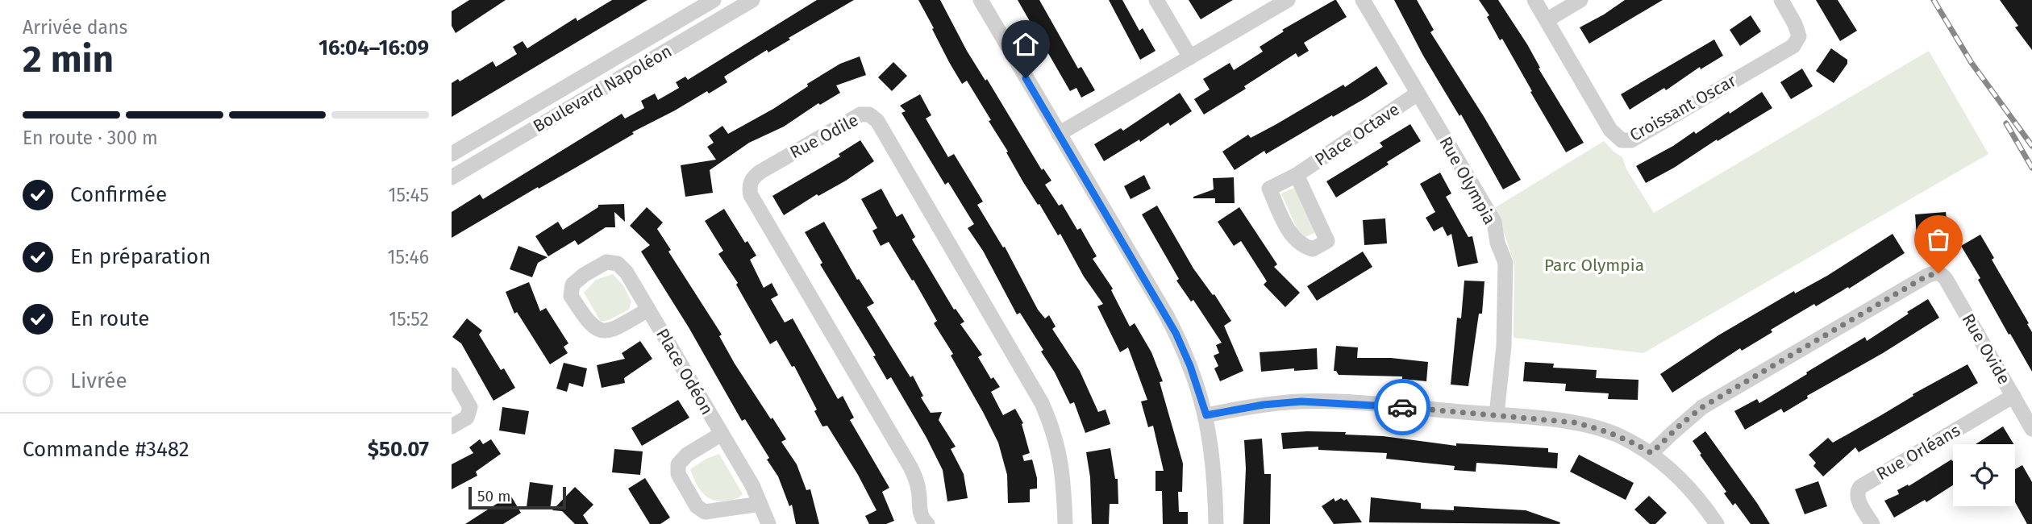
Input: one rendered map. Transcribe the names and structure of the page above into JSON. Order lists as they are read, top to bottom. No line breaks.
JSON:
{"streets":{"street":["Boulevard Napoléon","Croissant Oscar","Place Octave","Rue Odile","Rue Olympia","Rue Ovide","Place Odéon","Rue Orléans"]},"crossings":[["Place Octave","Rue Olympia"],["Rue Ovide","Rue Orléans"]],"parks":["Parc Olympia"],"scale_bar":"50 m","page":{"heading":["2 min","Arrivée dans","16:04–16:09"],"panel":["Commande #3482","$50.07"],"bar":"En route · 300 m","list":[["Confirmée","15:45"],["En préparation","15:46"],["En route","15:52"],"Livrée"],"scale":"50 m"}}
